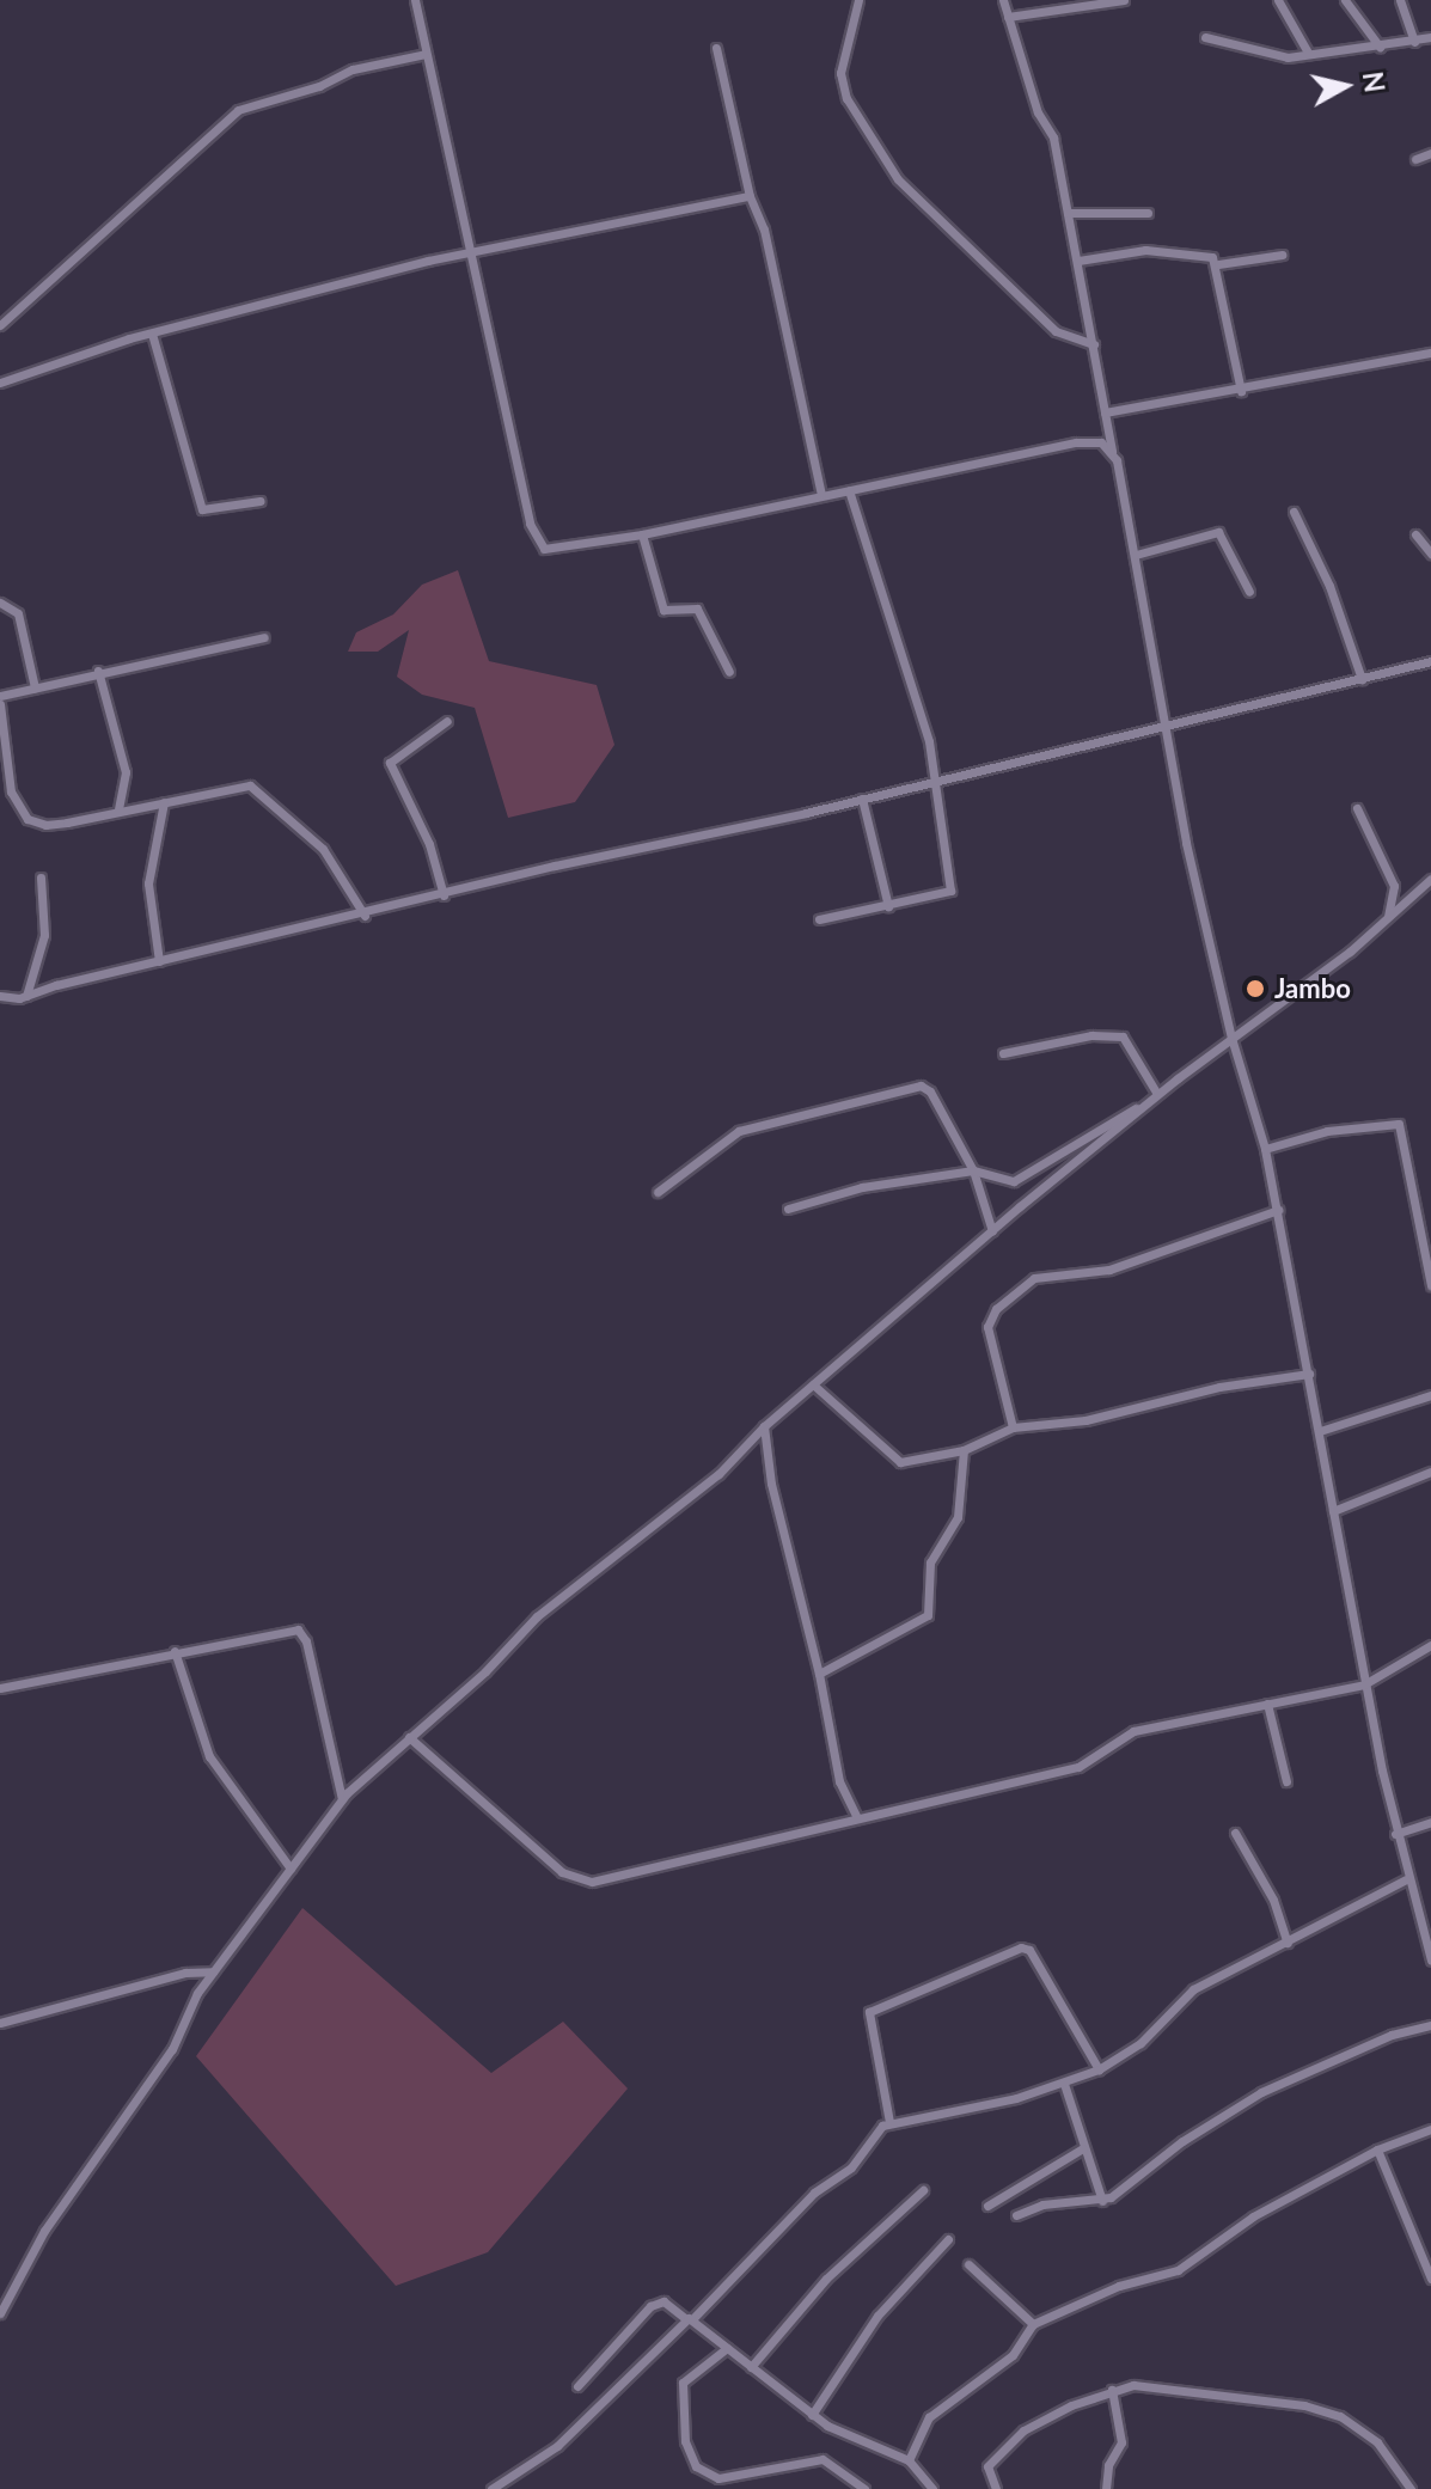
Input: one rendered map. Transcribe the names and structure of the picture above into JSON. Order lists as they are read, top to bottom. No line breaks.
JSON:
{"places":["Jambo"],"north":"right"}
